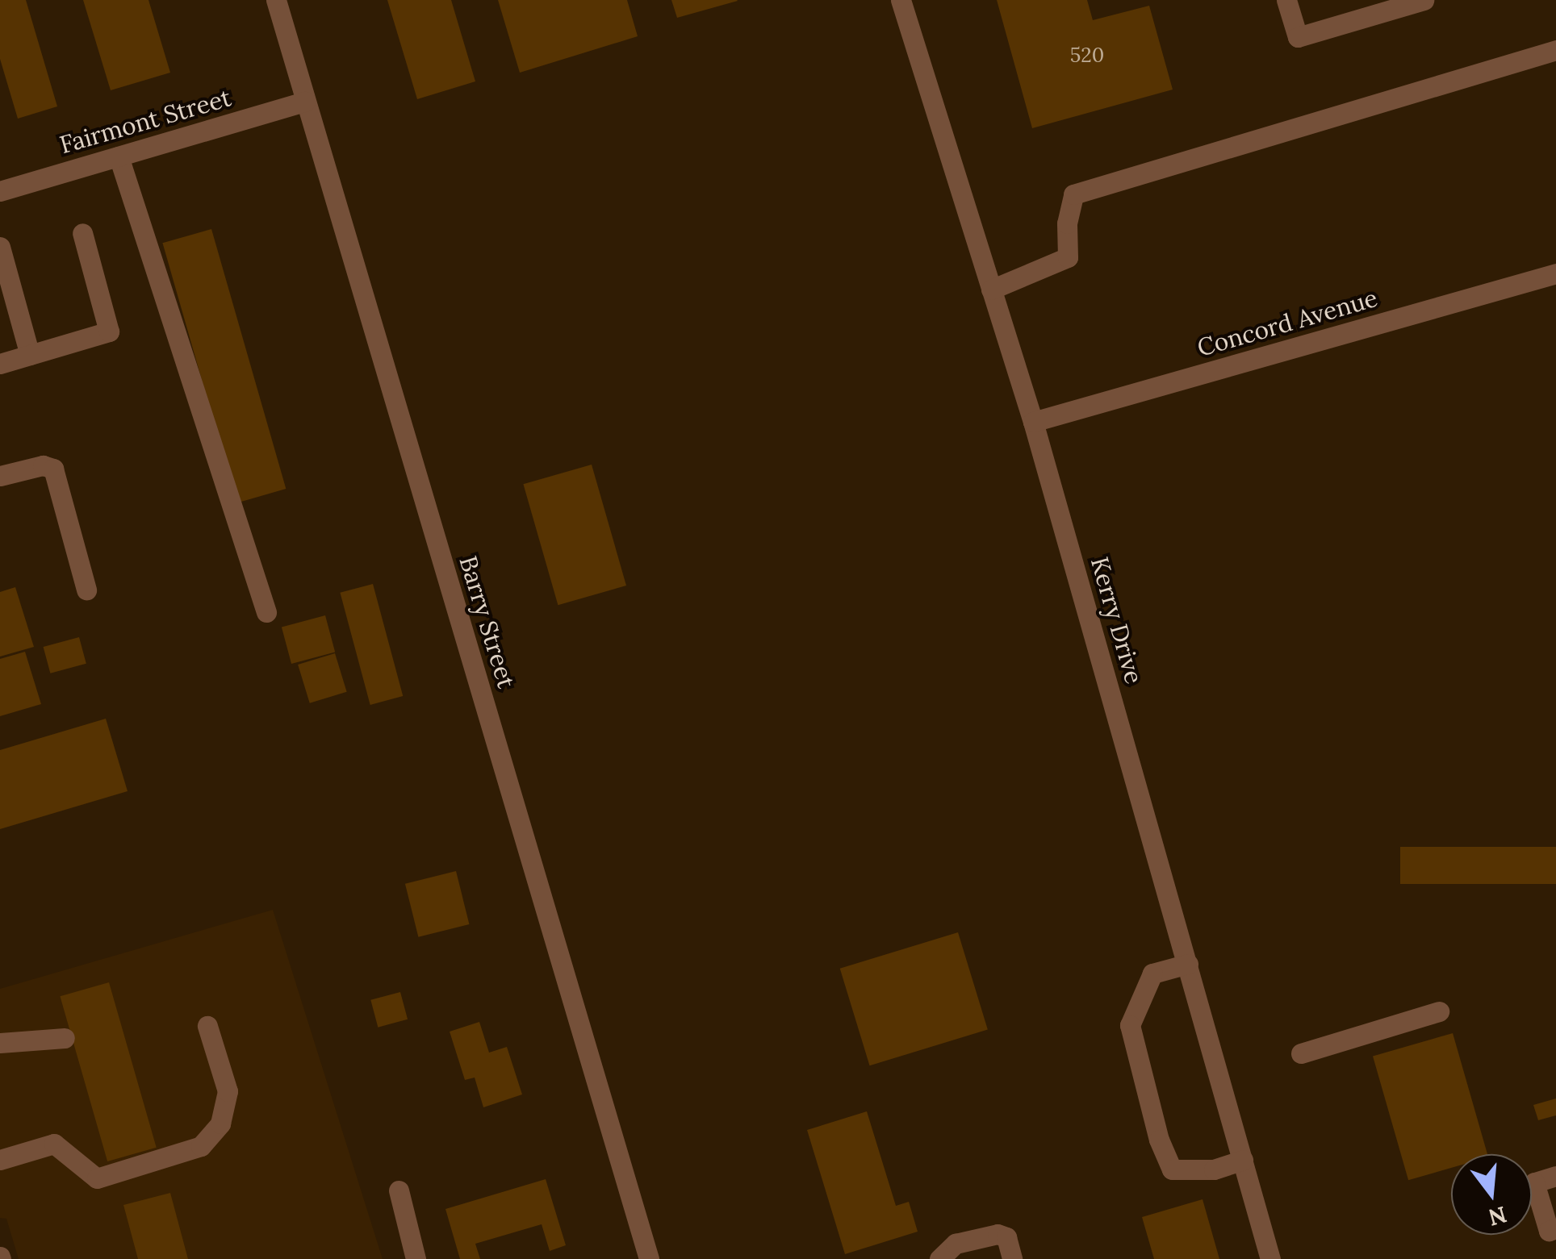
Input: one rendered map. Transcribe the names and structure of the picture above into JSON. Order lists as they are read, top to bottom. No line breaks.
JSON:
{"streets":{"street":["Fairmont Street","Concord Avenue","Kerry Drive","Barry Street"]},"crossings":[["Fairmont Street","Barry Street"],["Concord Avenue","Kerry Drive"]],"house_numbers":["520"],"north":"bottom"}
